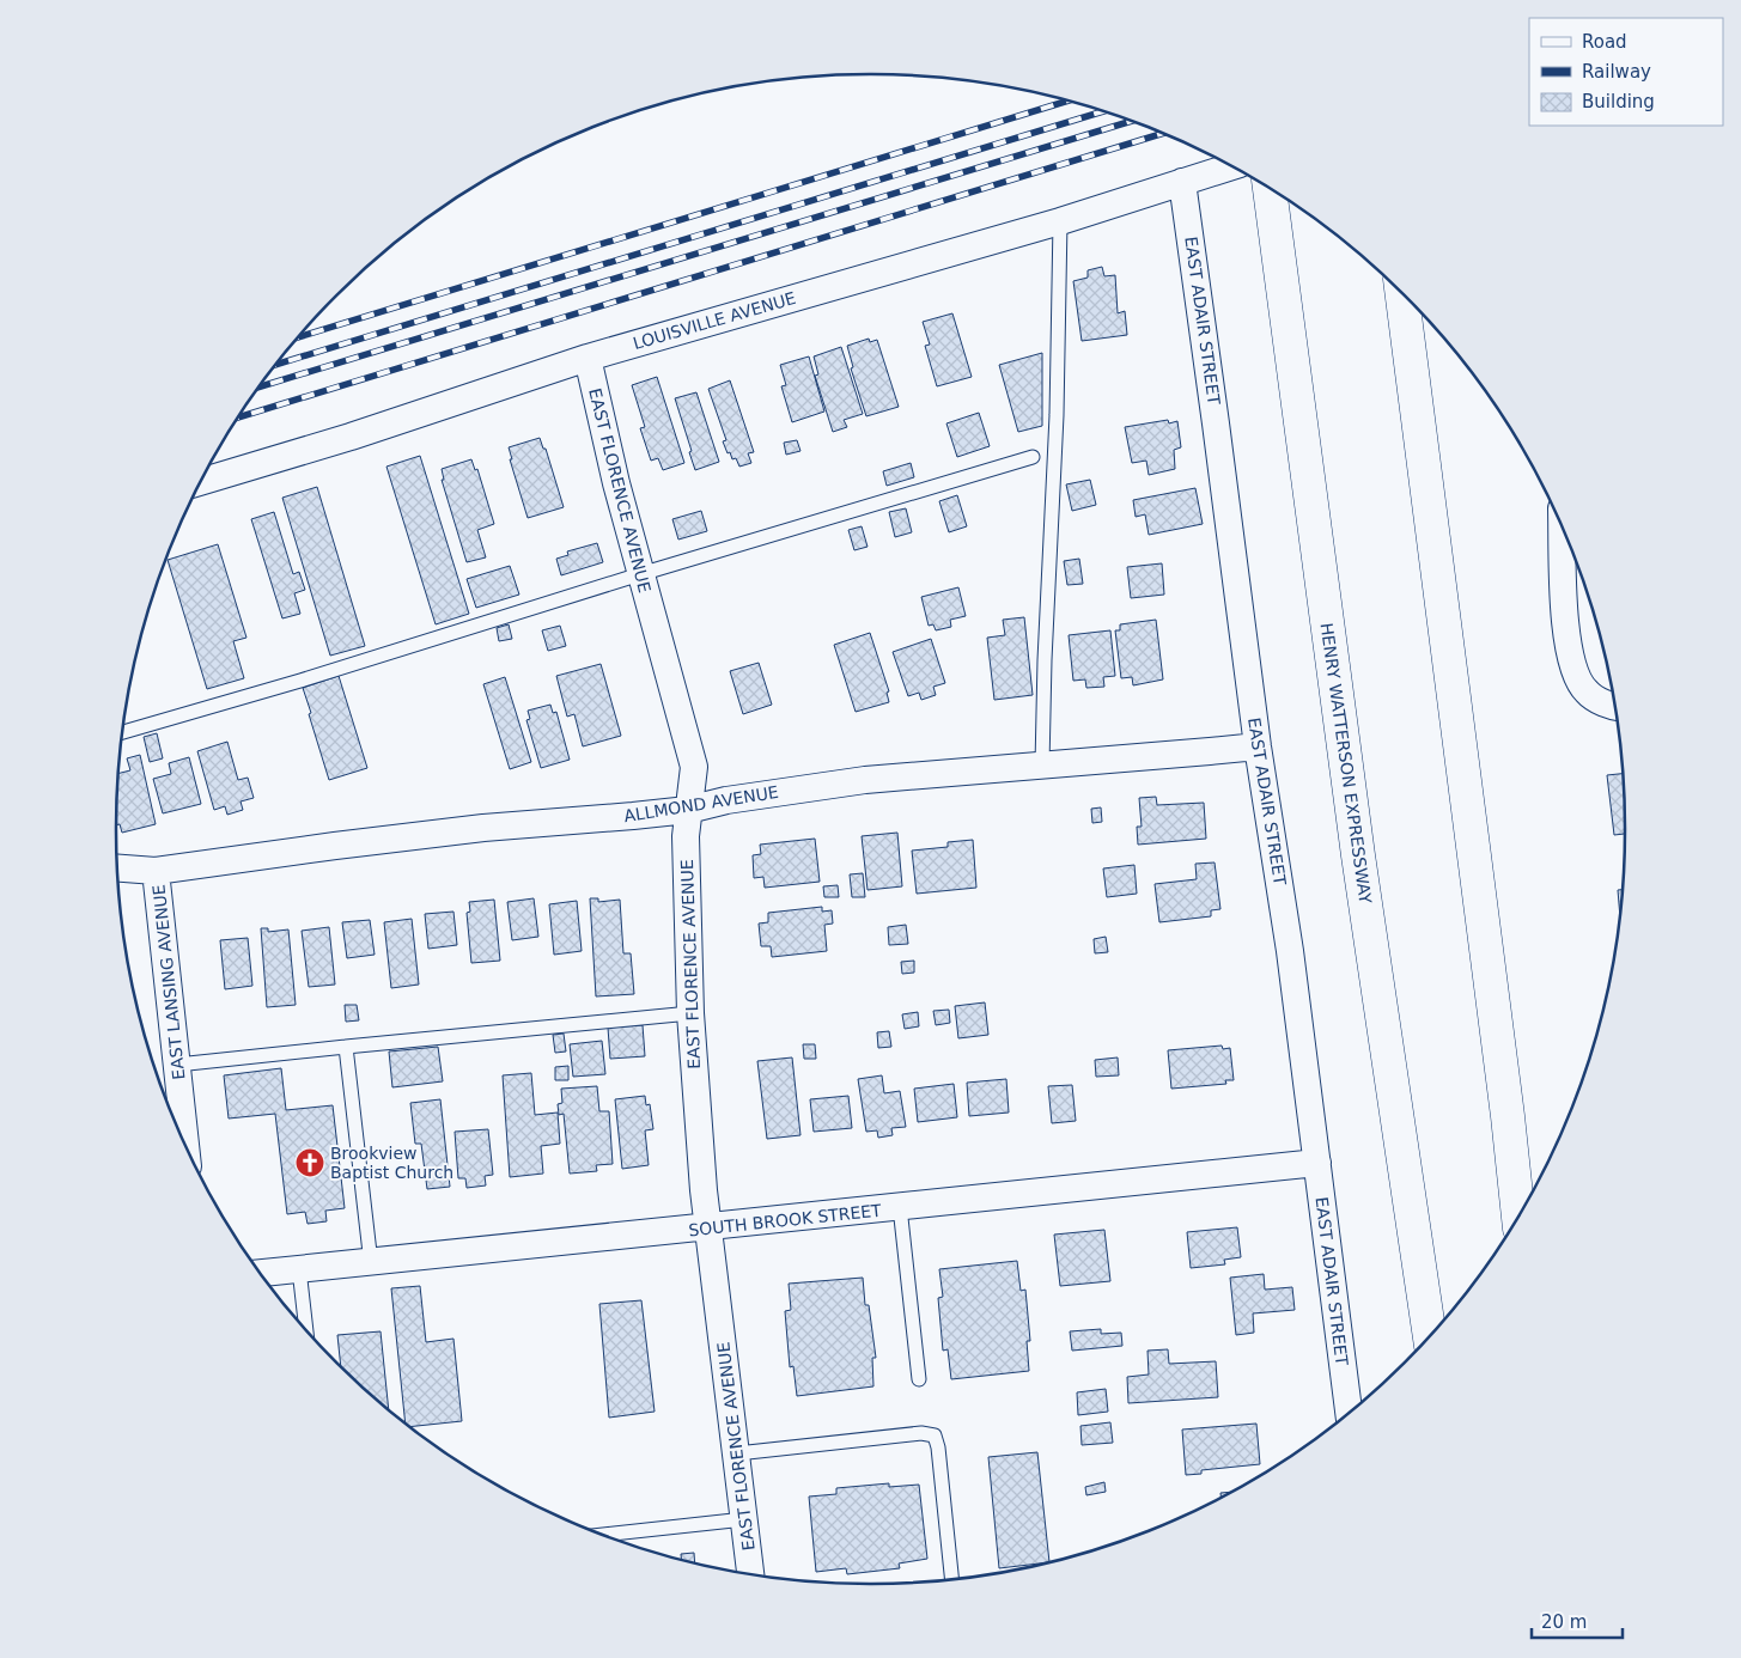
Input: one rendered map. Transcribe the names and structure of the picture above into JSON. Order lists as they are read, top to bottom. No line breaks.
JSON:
{"streets":{"highway":["HENRY WATTERSON EXPRESSWAY"],"street":["LOUISVILLE AVENUE","EAST ADAIR STREET","EAST FLORENCE AVENUE","ALLMOND AVENUE","EAST LANSING AVENUE","SOUTH BROOK STREET"]},"crossings":[["LOUISVILLE AVENUE","EAST ADAIR STREET"],["LOUISVILLE AVENUE","EAST FLORENCE AVENUE"],["EAST ADAIR STREET","ALLMOND AVENUE"],["EAST ADAIR STREET","SOUTH BROOK STREET"],["EAST FLORENCE AVENUE","ALLMOND AVENUE"],["EAST FLORENCE AVENUE","SOUTH BROOK STREET"],["ALLMOND AVENUE","EAST LANSING AVENUE"]],"places":{"church":["Brookview Baptist Church"]},"legend":["Road","Railway","Building"],"scale_bar":"20 m"}
